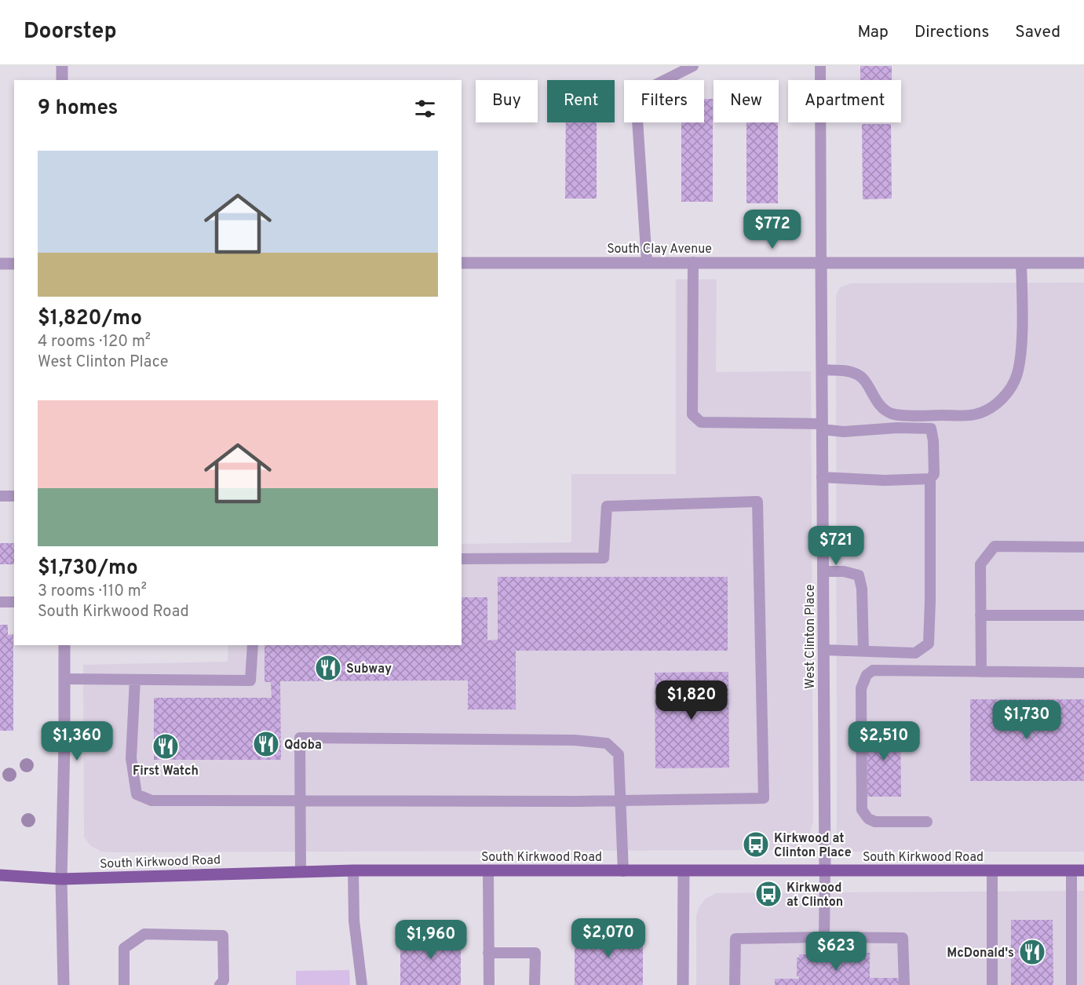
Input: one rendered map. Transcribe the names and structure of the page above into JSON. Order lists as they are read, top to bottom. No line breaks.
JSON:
{"streets":{"main road":["South Kirkwood Road"],"street":["South Clay Avenue","West Clinton Place"]},"crossings":[["South Clay Avenue","West Clinton Place"],["West Clinton Place","South Kirkwood Road"]],"places":{"restaurant":["Subway","Qdoba","First Watch","McDonald's"],"bus stop":["Kirkwood at Clinton Place","Kirkwood at Clinton"]},"page":{"header":"Doorstep","nav":["Map","Directions","Saved"],"chip":["Buy","Rent","Filters","New","Apartment"],"heading":"9 homes","list":[{"name":"$1,820/mo","note":"4 rooms · 120 m² · West Clinton Place"},{"name":"$1,730/mo","note":"3 rooms · 110 m² · South Kirkwood Road"}],"price":["$772","$721","$1,820","$1,730","$1,360","$2,510","$2,070","$1,960","$623"]}}
